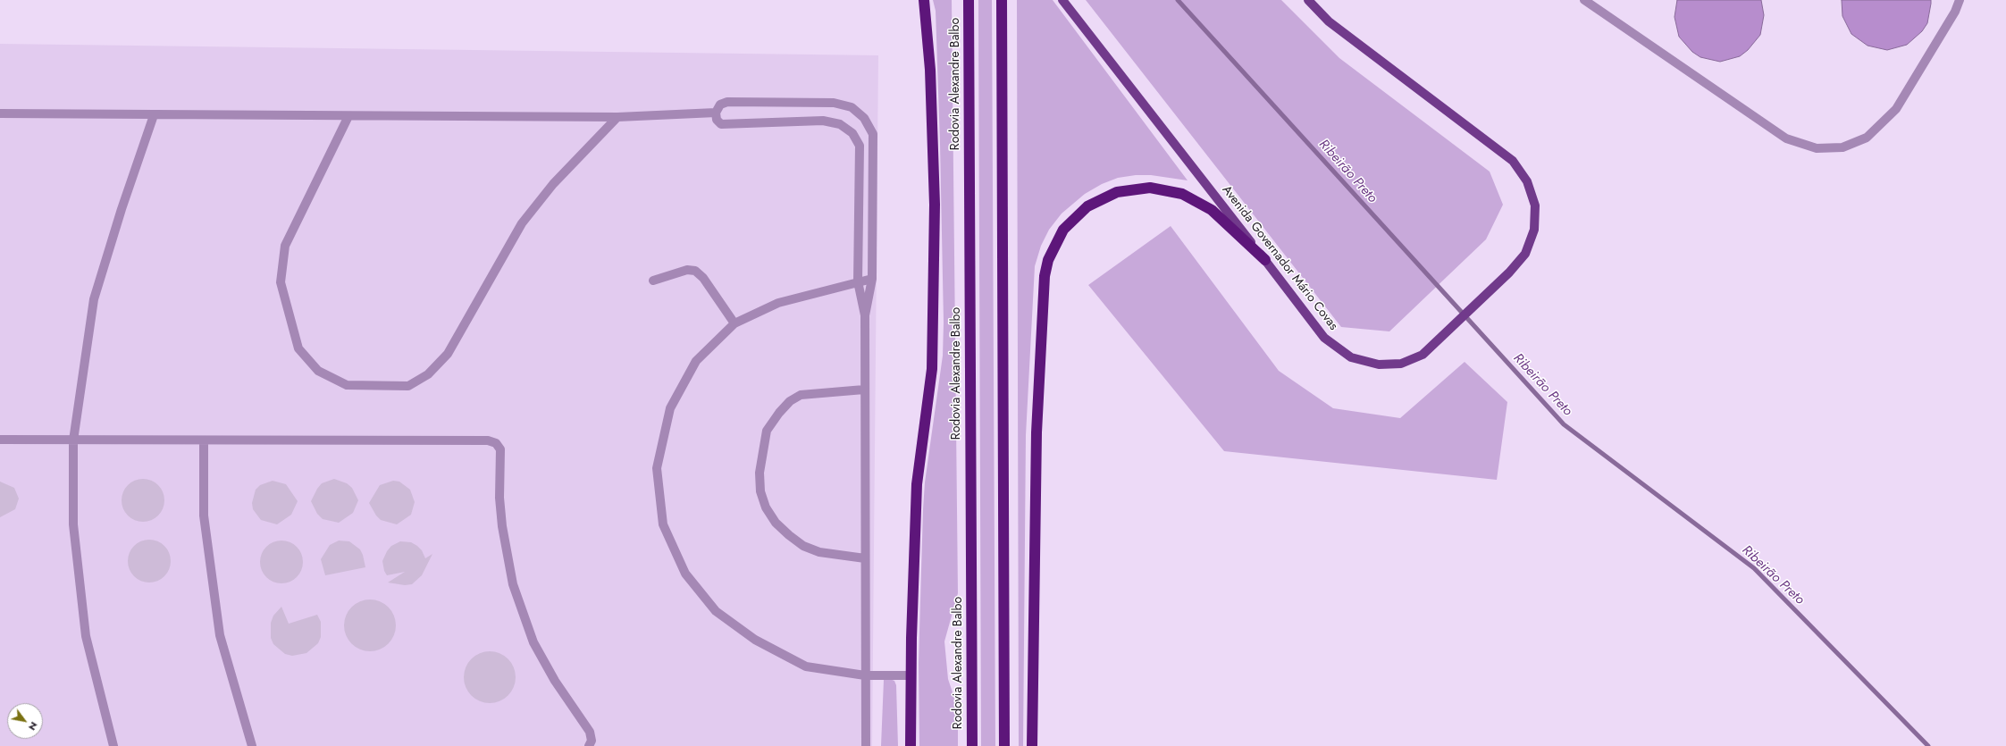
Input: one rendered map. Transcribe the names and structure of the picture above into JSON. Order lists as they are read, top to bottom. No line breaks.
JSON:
{"streets":{"highway":["Rodovia Alexandre Balbo"],"main road":["Avenida Governador Mário Covas"]},"water":["Ribeirão Preto"],"north":"bottom right"}
